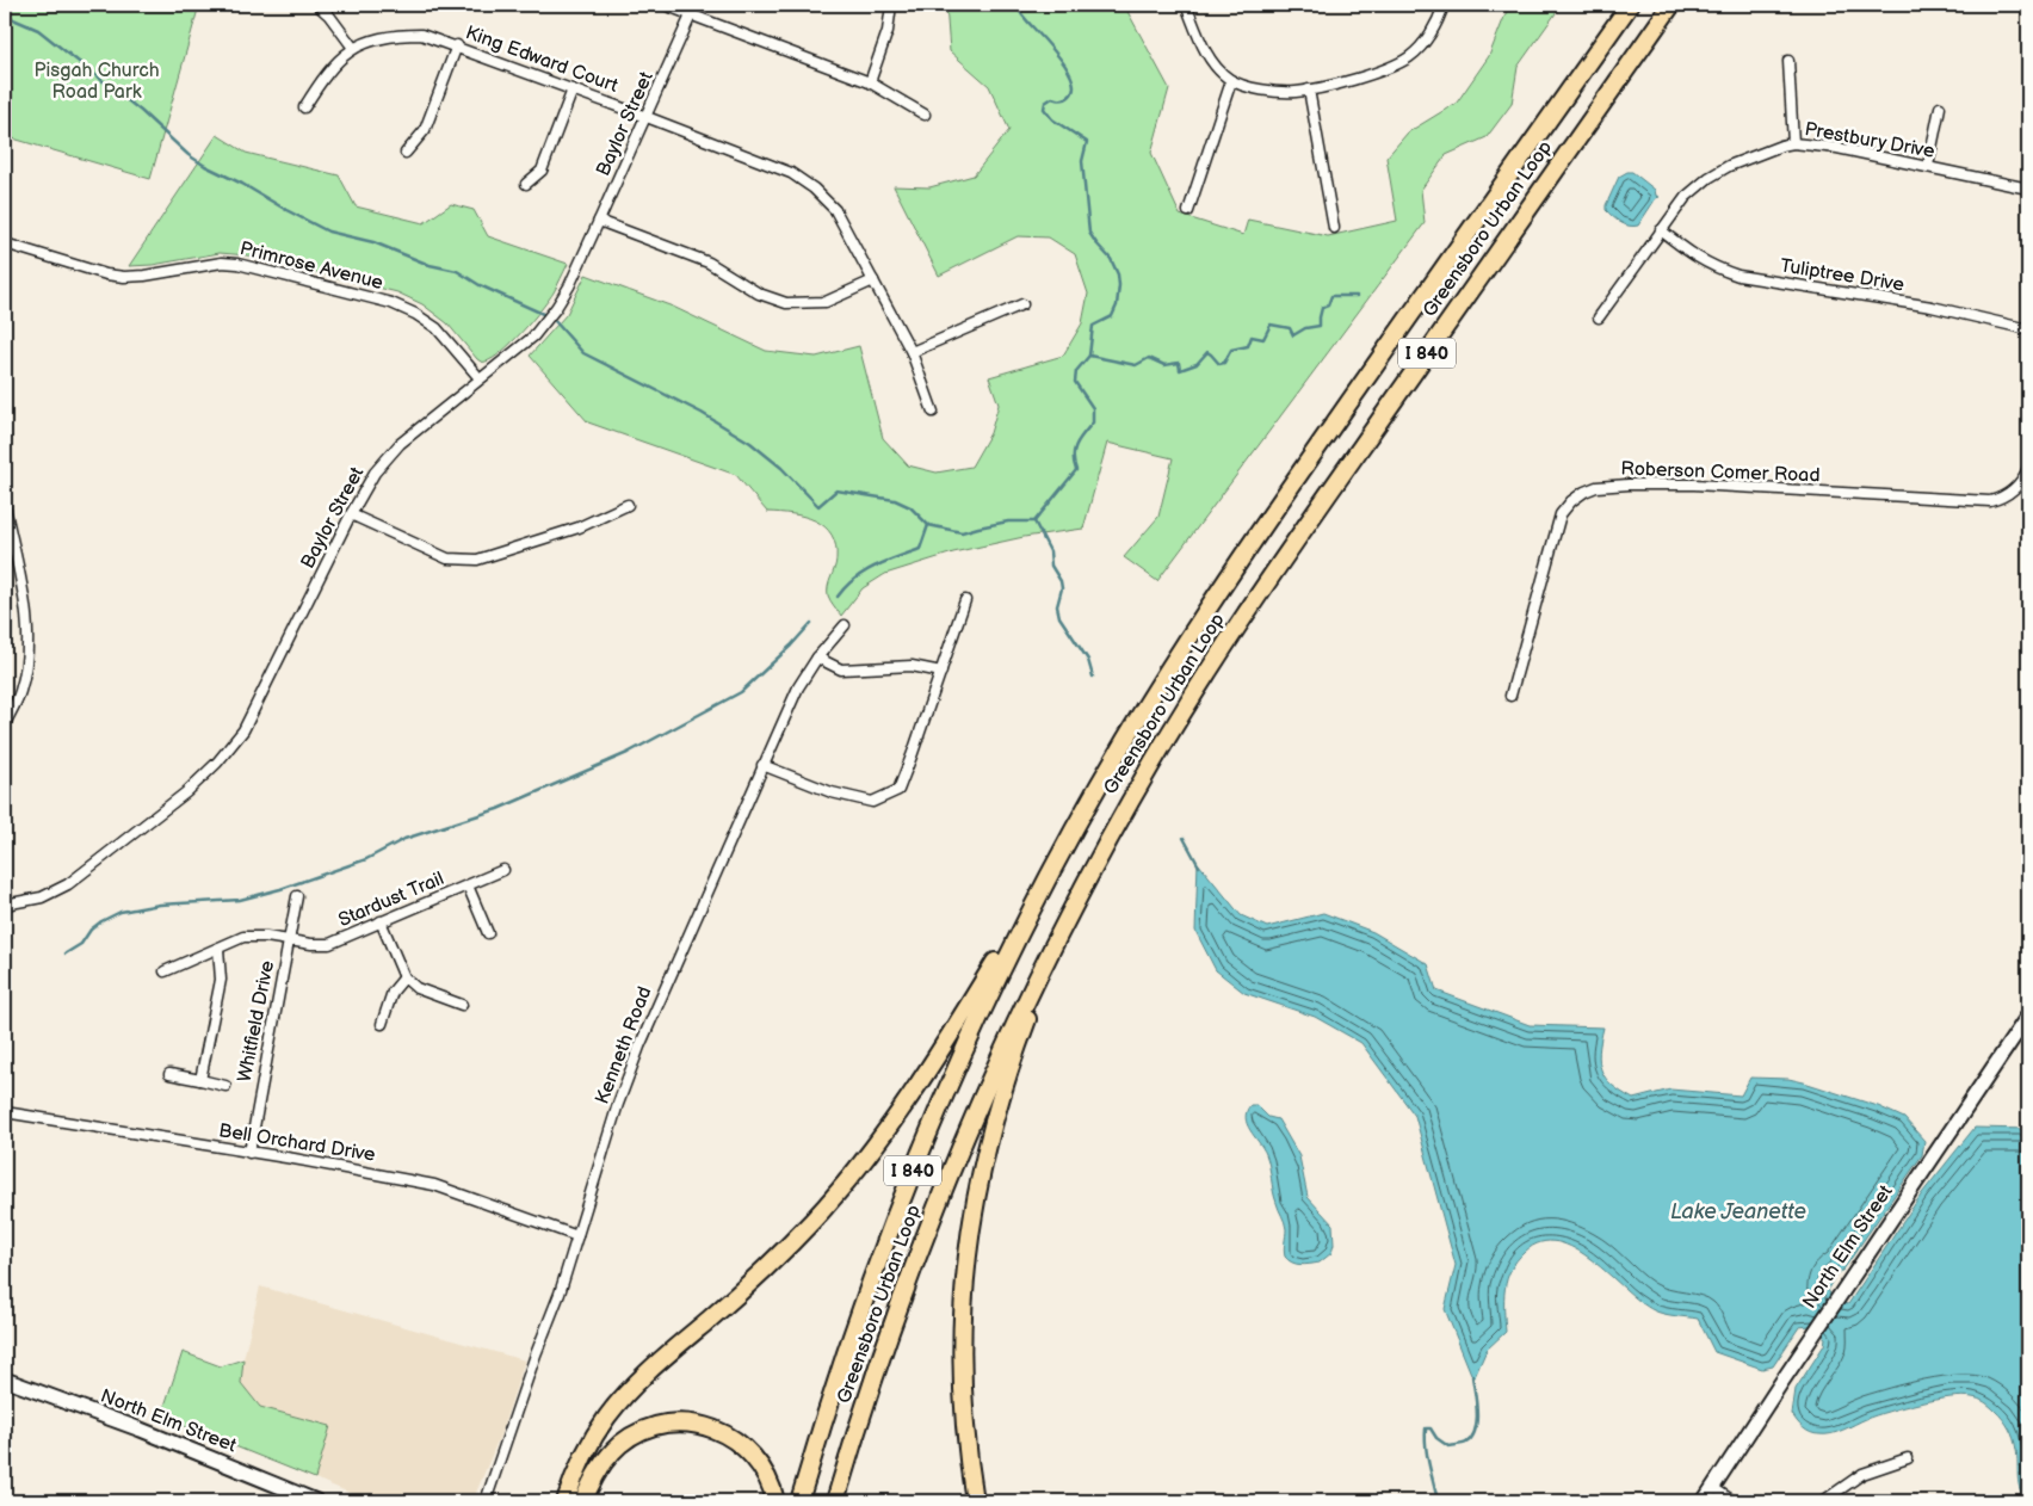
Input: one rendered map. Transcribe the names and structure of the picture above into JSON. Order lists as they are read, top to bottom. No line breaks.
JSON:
{"streets":{"highway":["Greensboro Urban Loop","I 840"],"main road":["North Elm Street"],"street":["King Edward Court","Baylor Street","Prestbury Drive","Primrose Avenue","Tuliptree Drive","Roberson Comer Road","Stardust Trail","Whitfield Drive","Kenneth Road","Bell Orchard Drive"]},"crossings":[["King Edward Court","Baylor Street"],["Baylor Street","Primrose Avenue"],["Prestbury Drive","Tuliptree Drive"],["Stardust Trail","Whitfield Drive"],["Whitfield Drive","Bell Orchard Drive"],["Kenneth Road","Bell Orchard Drive"]],"water":["Lake Jeanette"],"parks":["Pisgah Church Road Park"]}
